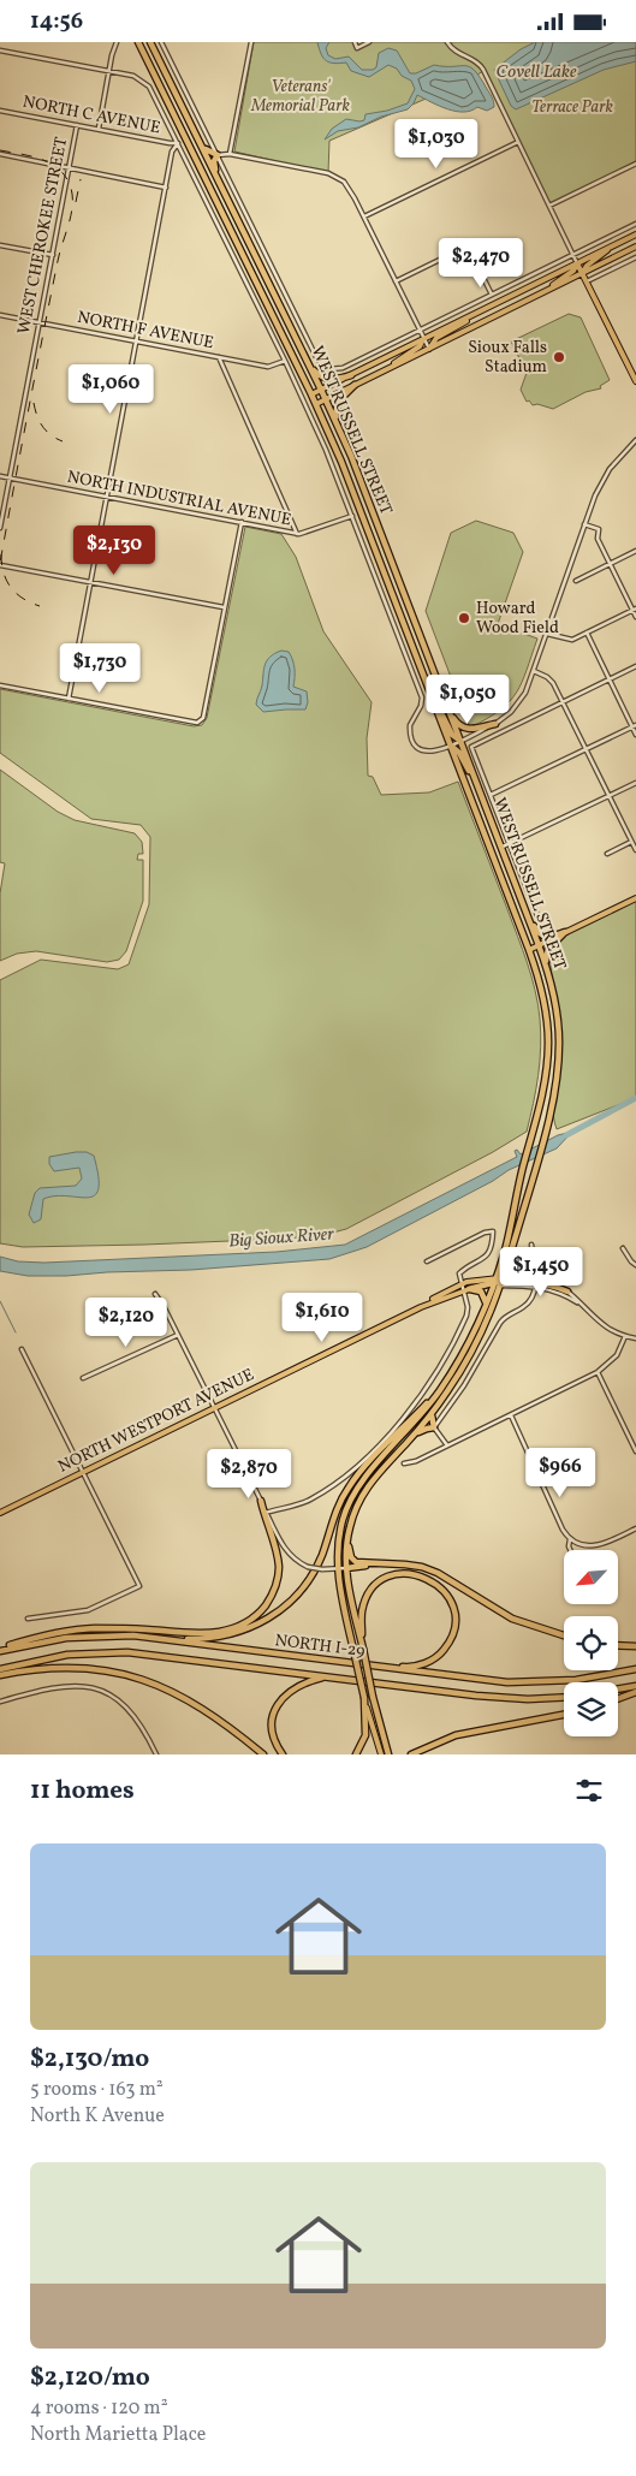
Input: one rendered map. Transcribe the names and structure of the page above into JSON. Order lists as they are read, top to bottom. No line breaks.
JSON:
{"streets":{"highway":["WEST RUSSELL STREET","NORTH I-29"],"main road":["NORTH WESTPORT AVENUE"],"street":["NORTH C AVENUE","WEST CHEROKEE STREET","NORTH F AVENUE","NORTH INDUSTRIAL AVENUE"]},"crossings":[["NORTH C AVENUE","WEST CHEROKEE STREET"],["NORTH C AVENUE","WEST RUSSELL STREET"],["WEST CHEROKEE STREET","NORTH F AVENUE"],["WEST CHEROKEE STREET","NORTH INDUSTRIAL AVENUE"],["NORTH F AVENUE","WEST RUSSELL STREET"],["WEST RUSSELL STREET","NORTH INDUSTRIAL AVENUE"],["WEST RUSSELL STREET","NORTH WESTPORT AVENUE"]],"water":["Covell Lake","Big Sioux River"],"parks":["Veterans' Memorial Park","Terrace Park"],"places":["Sioux Falls Stadium","Howard Wood Field"],"north":"bottom left","page":{"status":"14:56","price":["$1,030","$2,470","$1,060","$2,130","$1,730","$1,050","$1,450","$1,610","$2,120","$966","$2,870"],"heading":"11 homes","list":[{"name":"$2,130/mo","note":"5 rooms · 163 m² · North K Avenue"},{"name":"$2,120/mo","note":"4 rooms · 120 m² · North Marietta Place"}]}}
